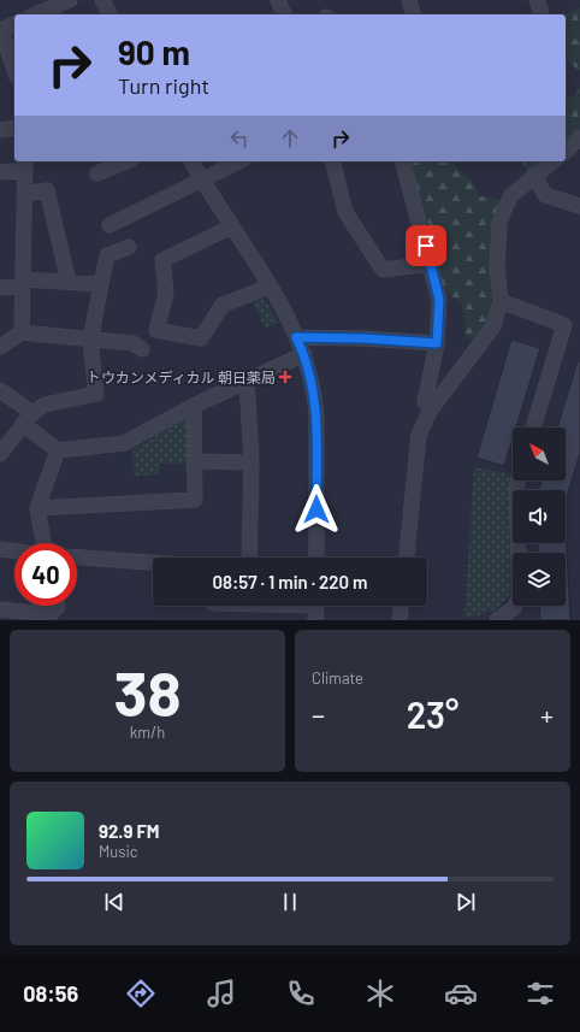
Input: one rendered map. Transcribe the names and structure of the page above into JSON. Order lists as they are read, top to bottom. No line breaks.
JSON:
{"places":{"health":["トウカンメディカル 朝日薬局"]},"north":"top left","page":{"turn":["90 m","Turn right"],"limit":"40","trip":"08:57 · 1 min · 220 m","tile":[["38","km/h"],"Climate"],"heat":["−","23°","+"],"song":["92.9 FM","Music"],"tabs":"08:56"}}
